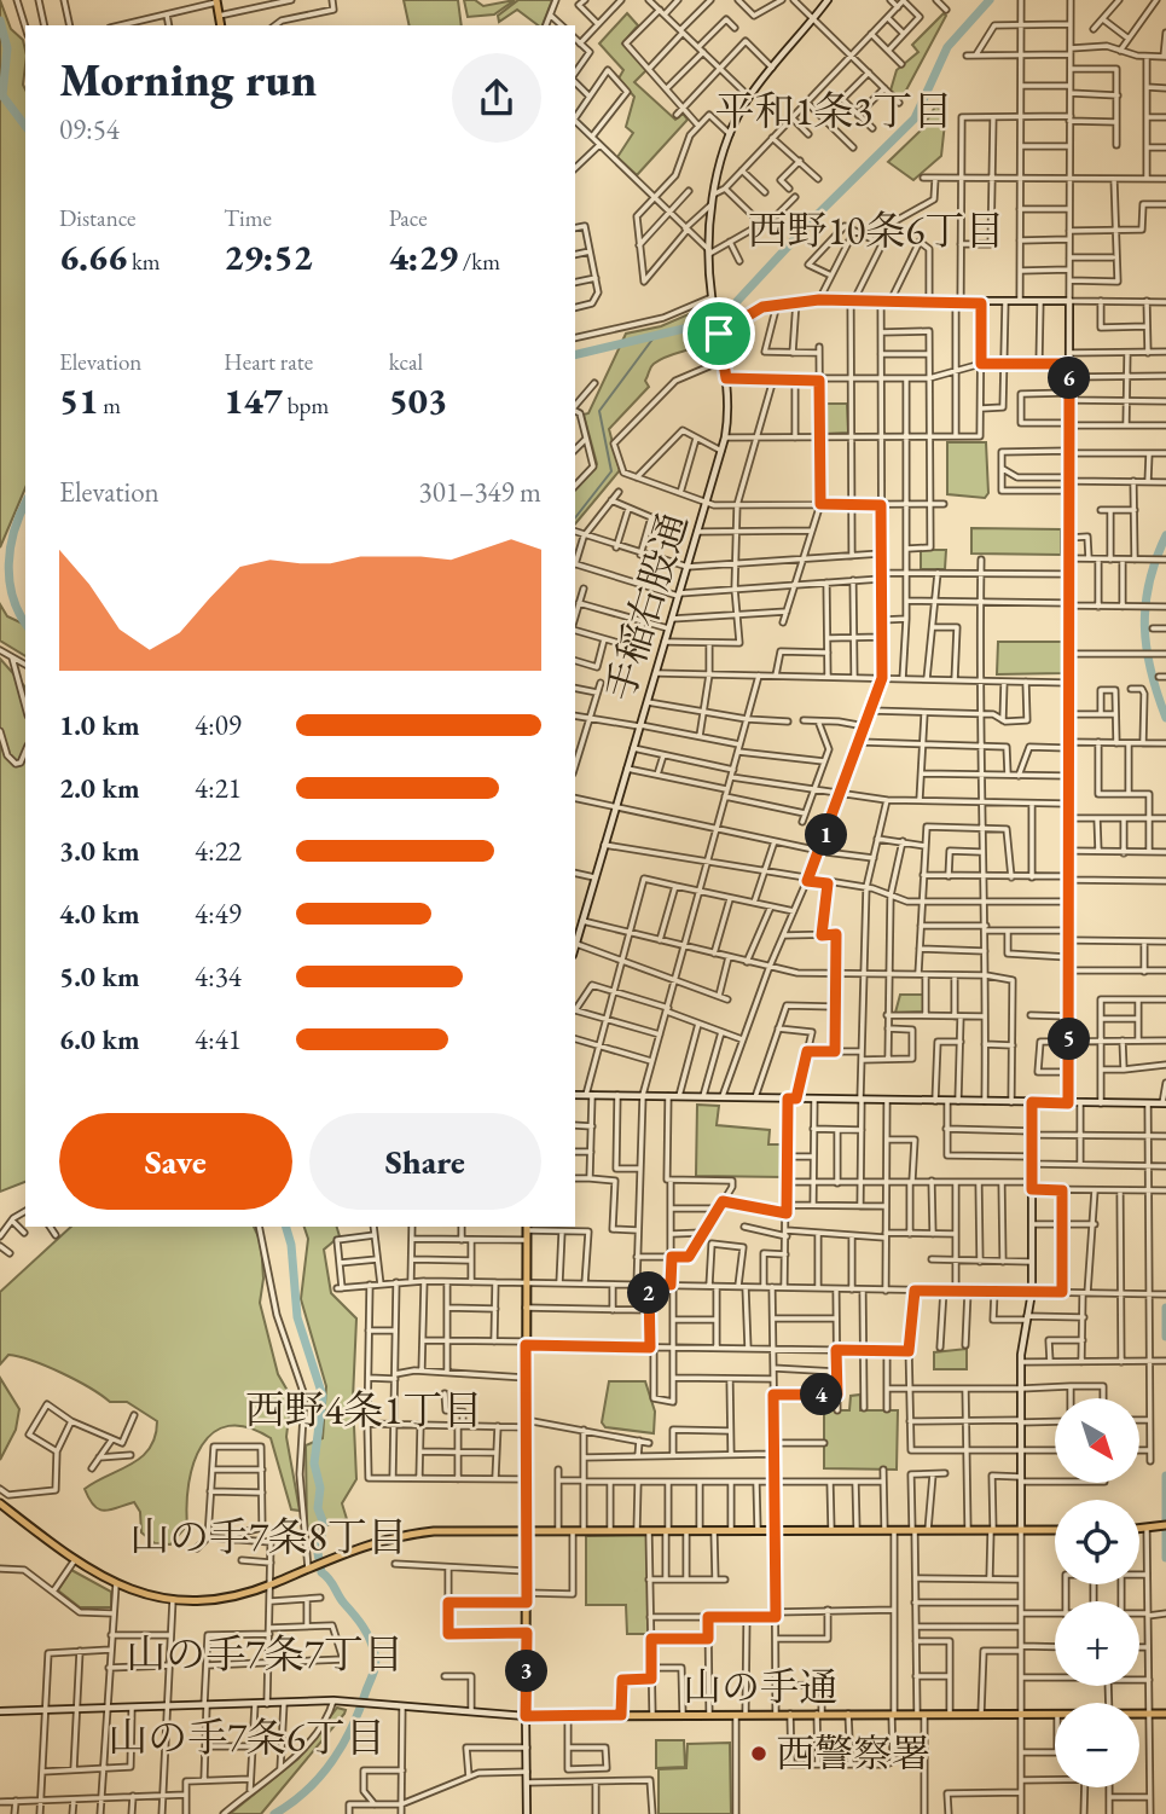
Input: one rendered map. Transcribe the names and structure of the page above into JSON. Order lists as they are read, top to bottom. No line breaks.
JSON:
{"streets":{"main road":["山の手通"],"street":["手稲右股通"]},"districts":["平和1条3丁目","西野10条6丁目","西野4条1丁目","山の手7条8丁目","山の手7条7丁目","山の手7条6丁目"],"places":["西警察署"],"north":"bottom right","page":{"heading":["Morning run","09:54"],"stats":[["Distance","6.66 km"],["Time","29:52"],["Pace","4:29 /km"],["Elevation","51 m"],["Heart rate","147 bpm"],["kcal","503"]],"pins":["6","1","5","2","4","3"],"chart":["Elevation","301–349 m"],"list":[{"name":"1.0 km","note":"4:09"},{"name":"2.0 km","note":"4:21"},{"name":"3.0 km","note":"4:22"},{"name":"4.0 km","note":"4:49"},{"name":"5.0 km","note":"4:34"},{"name":"6.0 km","note":"4:41"}],"buttons":["Save","Share"],"map_buttons":["+","−"]}}
